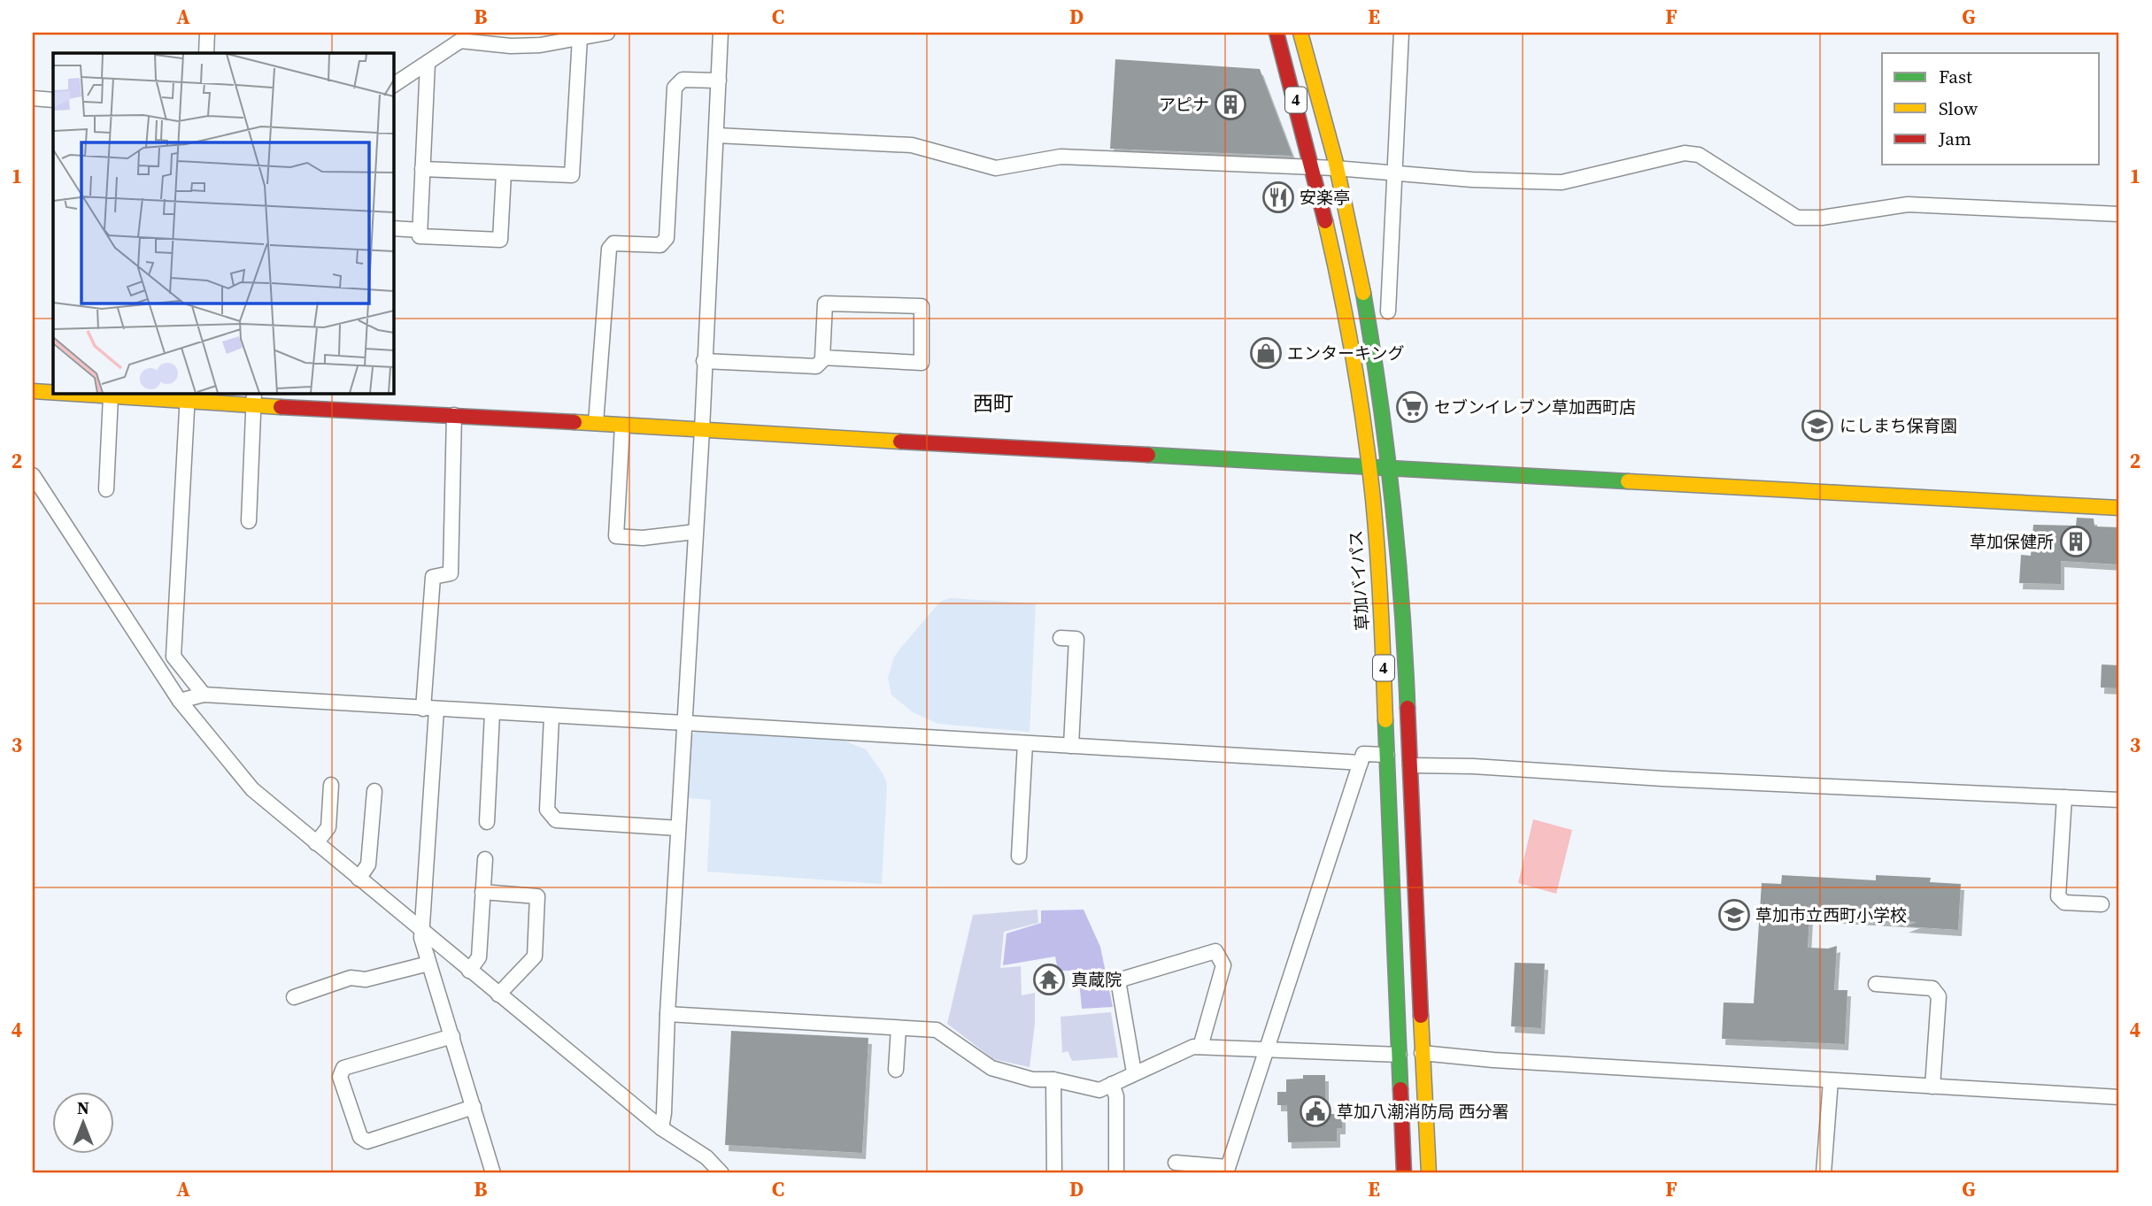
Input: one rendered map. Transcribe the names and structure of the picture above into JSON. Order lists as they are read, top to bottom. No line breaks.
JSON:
{"streets":{"main road":["4","草加バイパス"]},"districts":["西町"],"places":{"building":["アピナ","草加保健所"],"restaurant":["安楽亭"],"shop":["エンターキング"],"supermarket":["セブンイレブン草加西町店"],"school or university":["にしまち保育園","草加市立西町小学校"],"temple":["真蔵院"],"public building":["草加八潮消防局 西分署"]},"legend":["Fast","Slow","Jam"],"north":"top","grid":{"columns":["A","B","C","D","E","F","G"],"rows":["1","2","3","4"]}}
